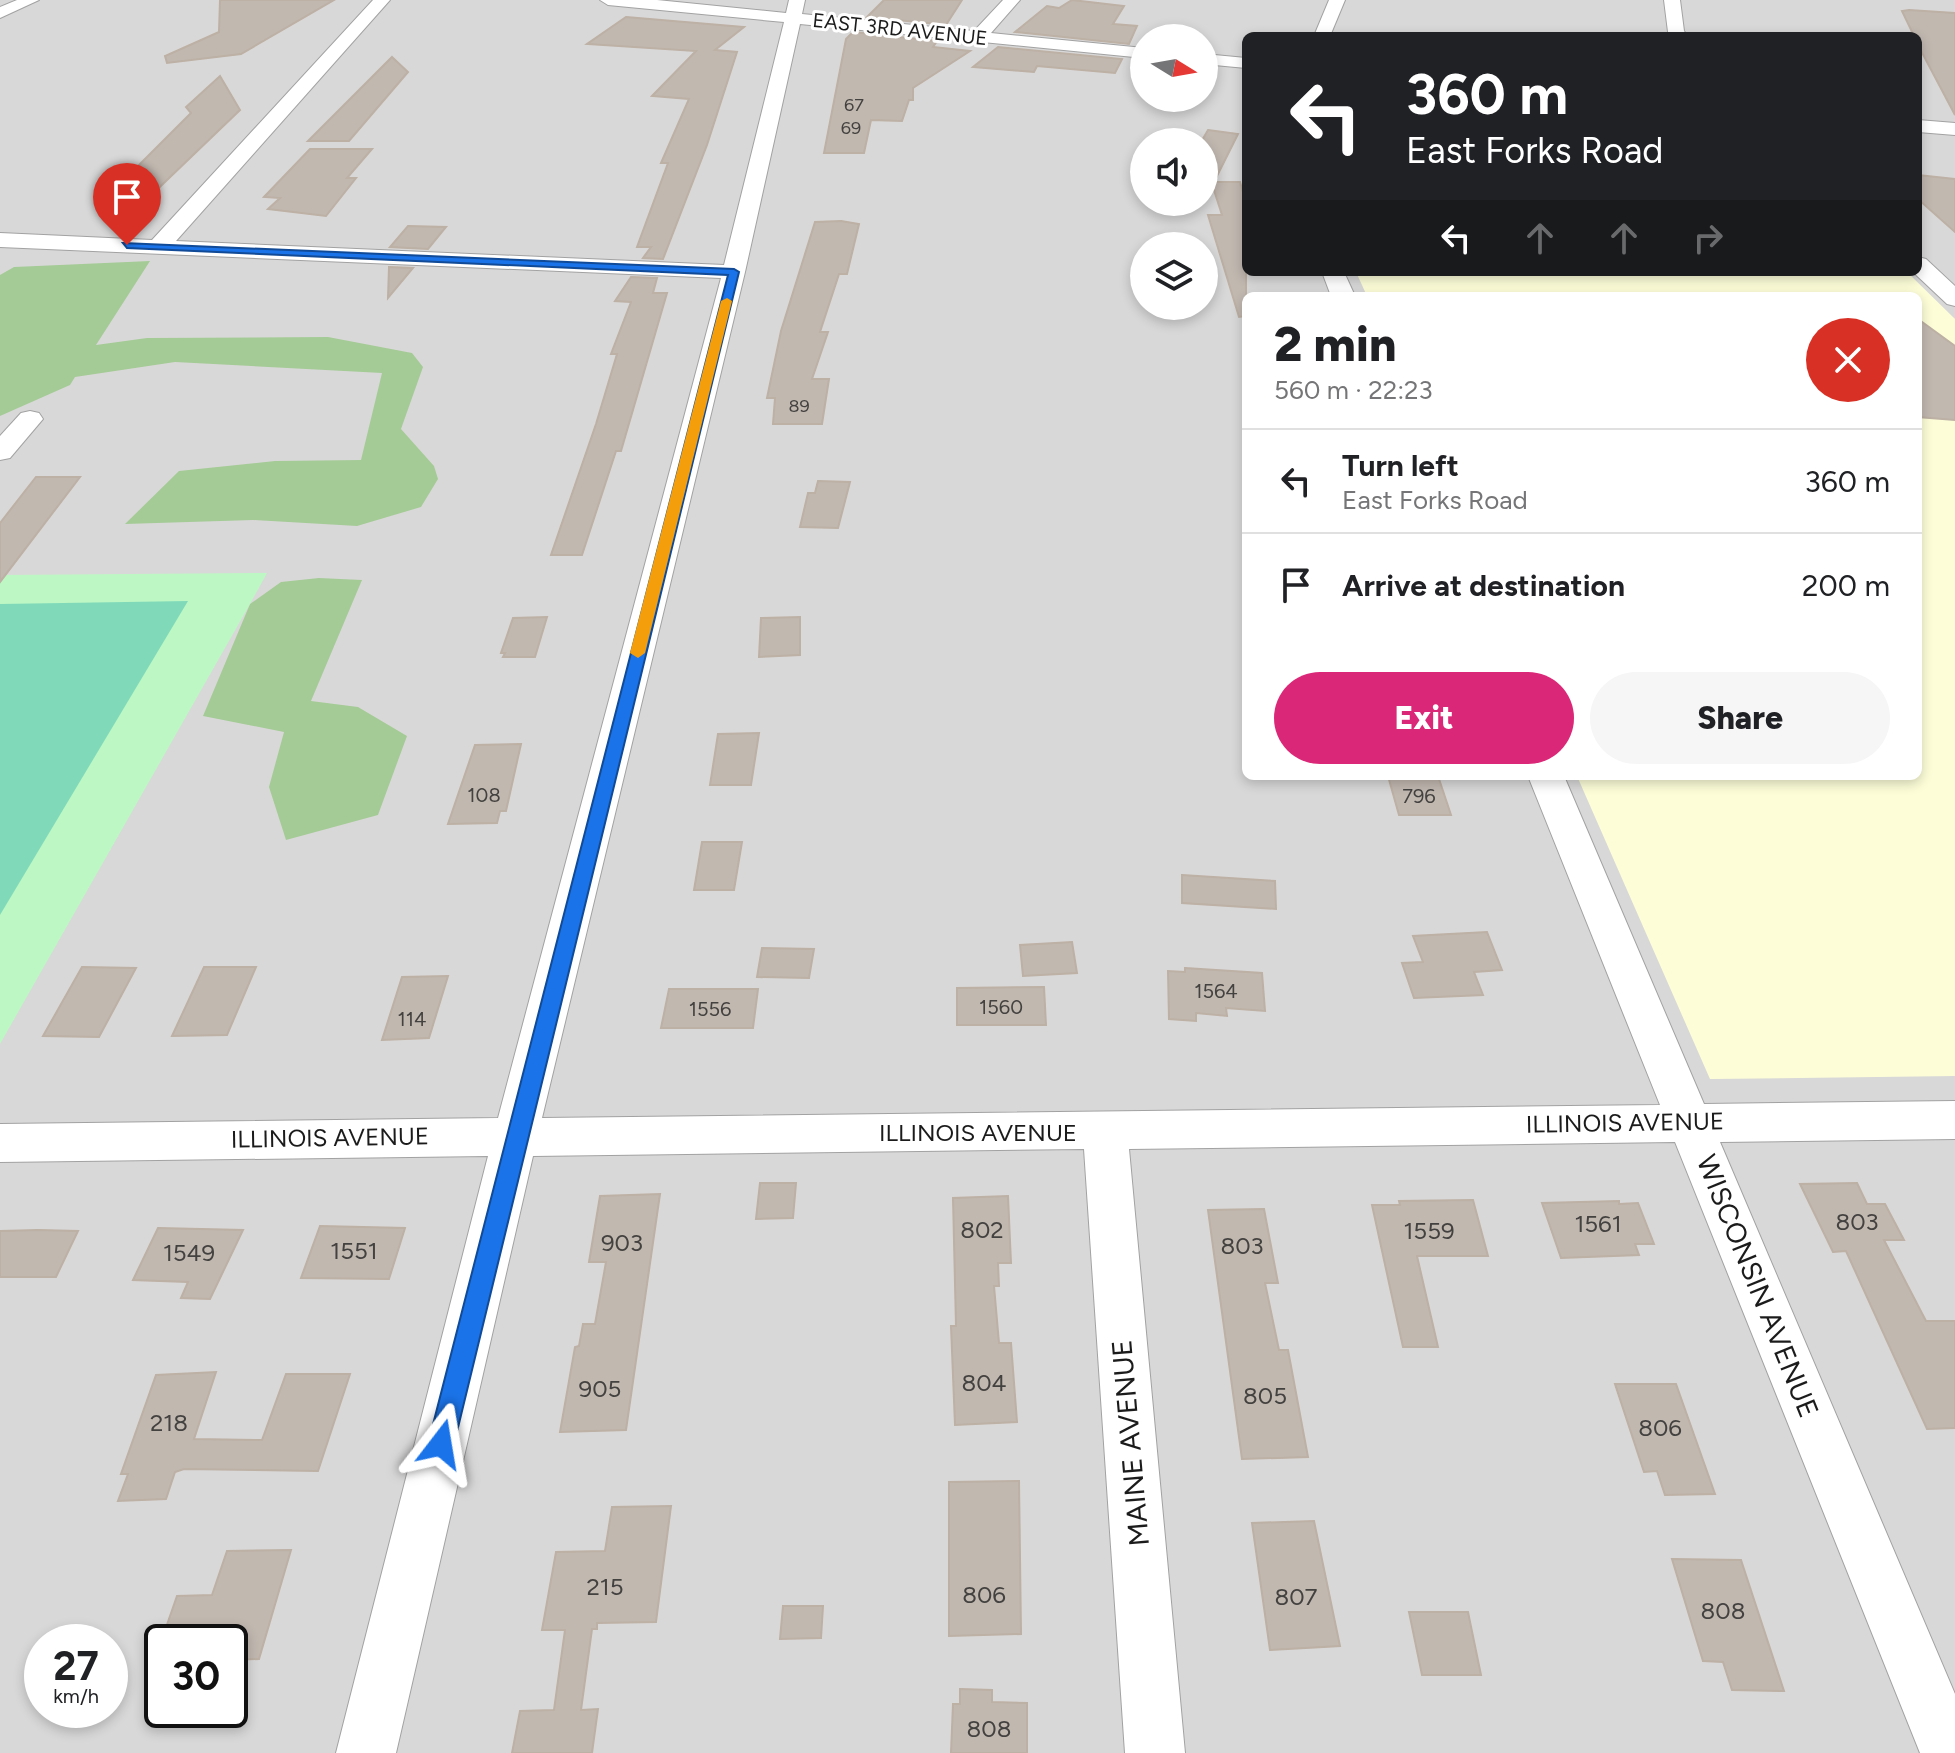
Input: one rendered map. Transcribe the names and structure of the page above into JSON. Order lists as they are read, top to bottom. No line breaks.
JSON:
{"streets":{"street":["EAST 3RD AVENUE","ILLINOIS AVENUE","WISCONSIN AVENUE","MAINE AVENUE"]},"crossings":[["ILLINOIS AVENUE","WISCONSIN AVENUE"],["ILLINOIS AVENUE","MAINE AVENUE"]],"house_numbers":["67","69","89","108","796","1564","1560","1556","114","803","1561","802","1559","903","803","1551","1549","804","905","805","218","806","215","806","807","808","808"],"north":"right","page":{"turn":["360 m","East Forks Road"],"heading":["2 min","560 m · 22:23"],"list":[{"name":"Turn left","note":"East Forks Road","value":"360 m"},{"name":"Arrive at destination","value":"200 m"}],"buttons":["Exit","Share"],"speed":"27 km/h","limit":"30"}}
